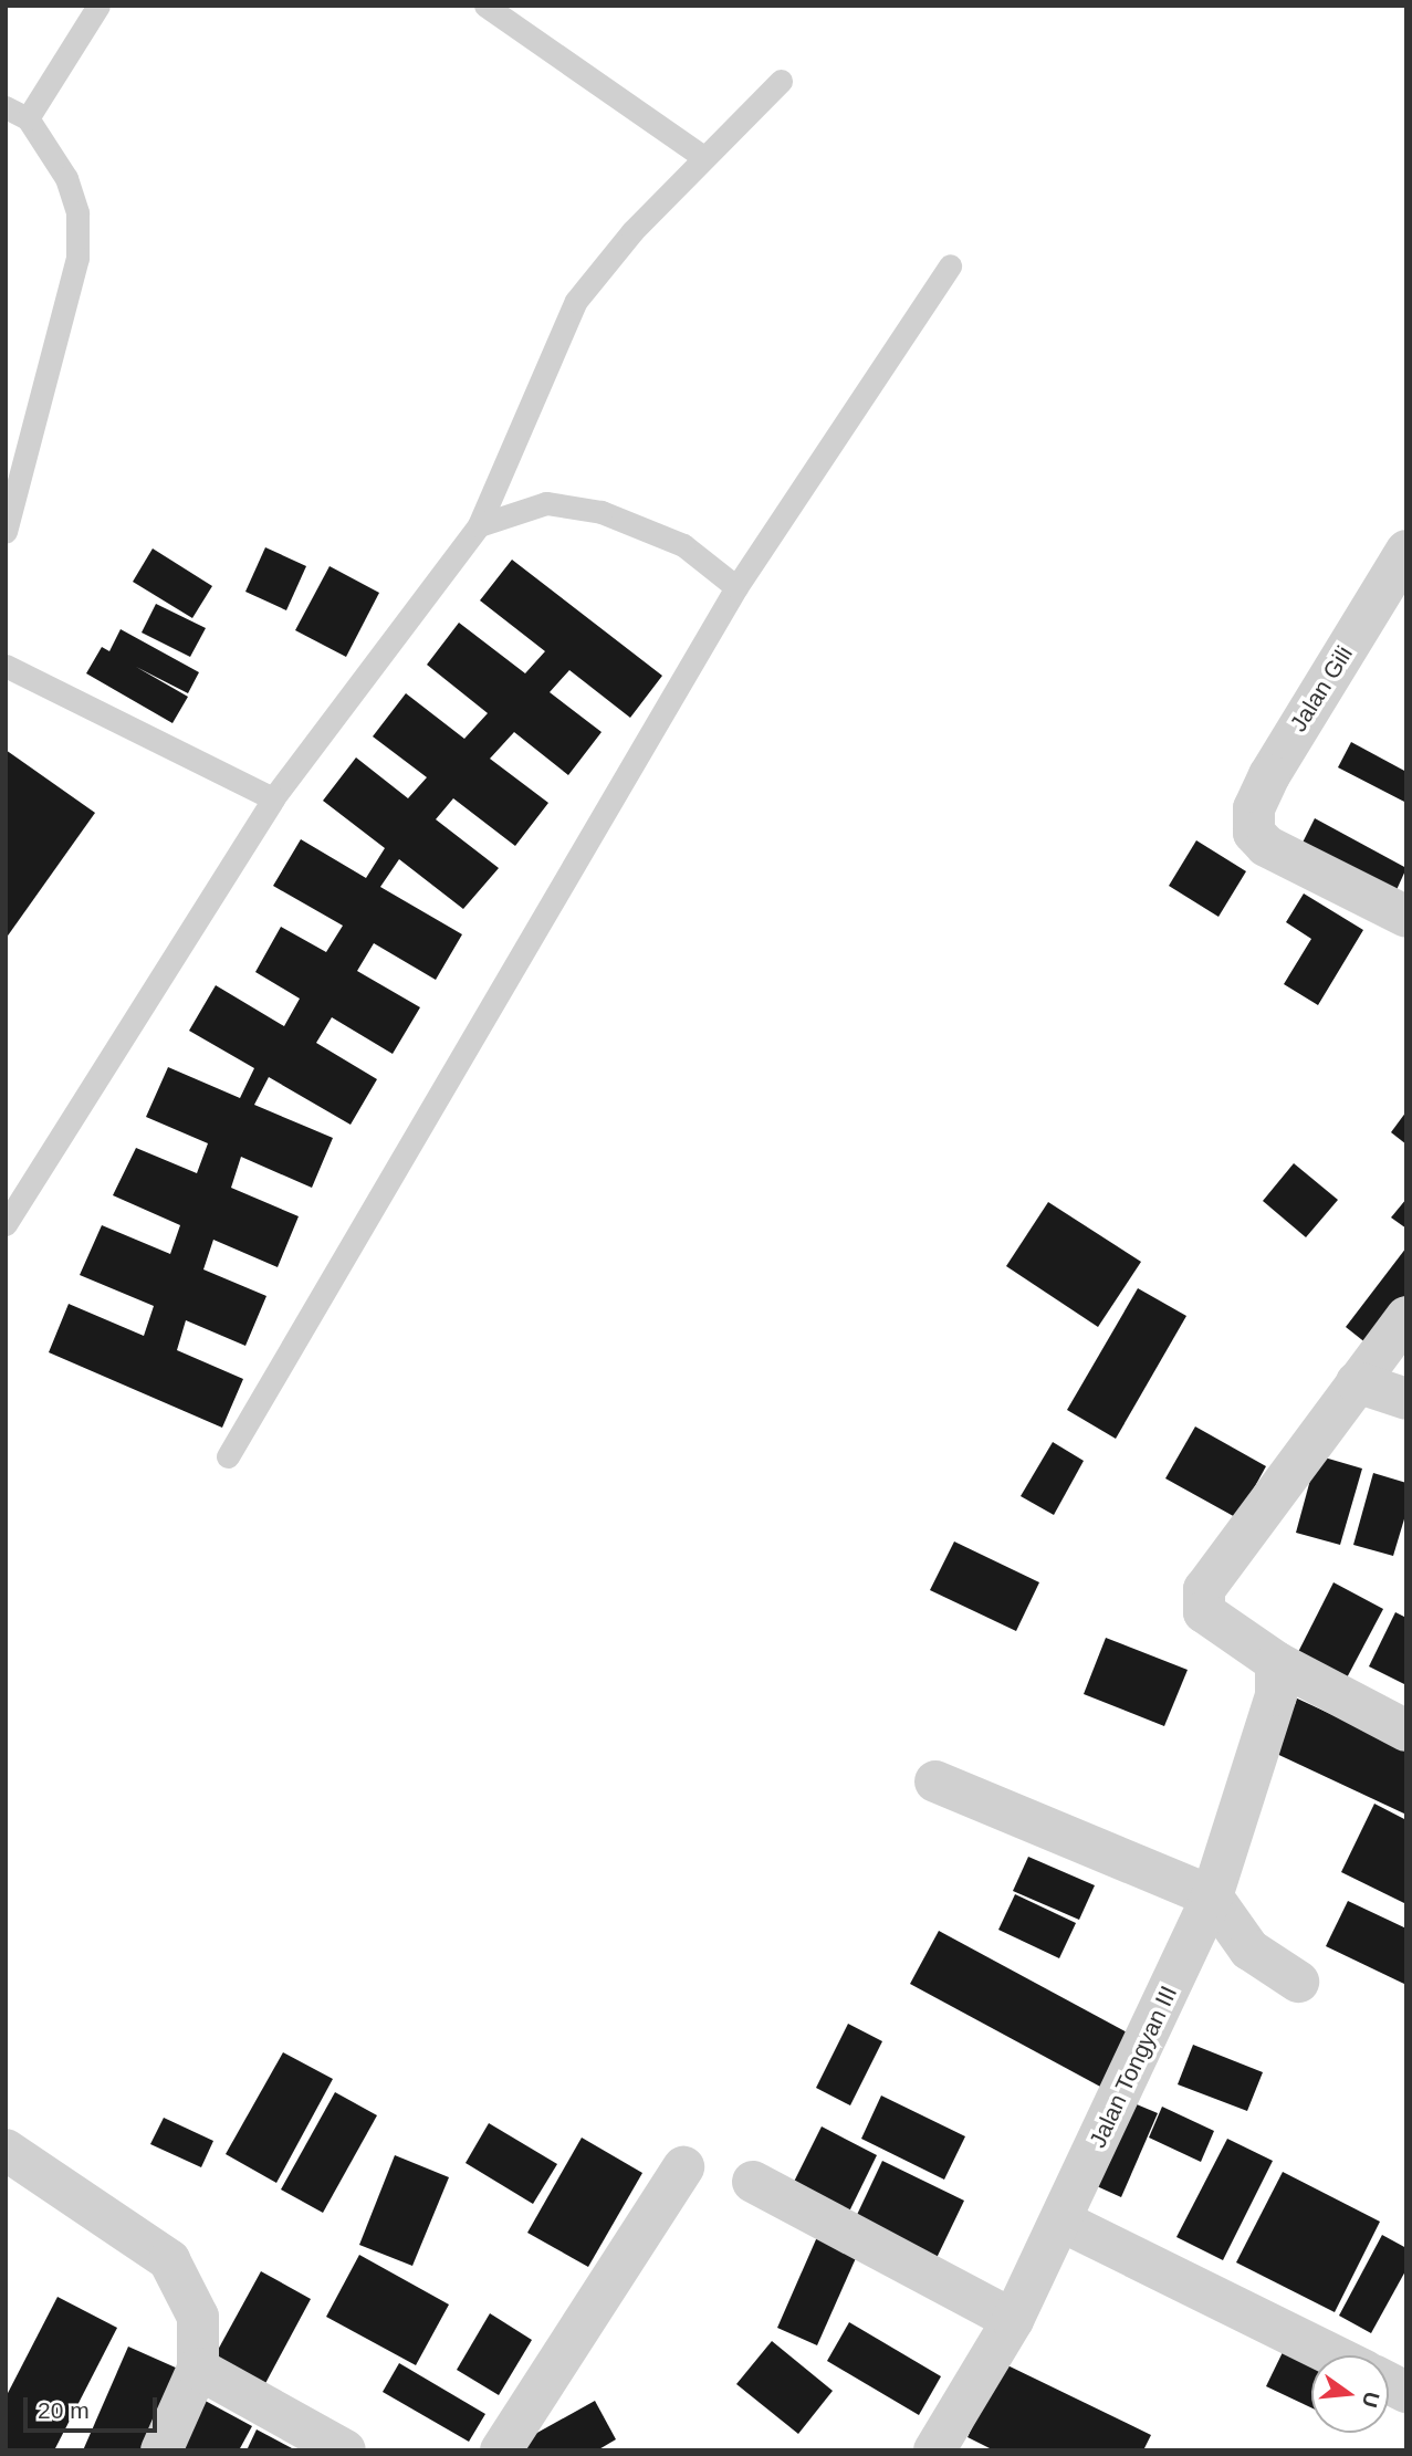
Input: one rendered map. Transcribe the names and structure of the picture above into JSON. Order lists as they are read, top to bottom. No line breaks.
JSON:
{"streets":{"street":["Jalan Gili","Jalan Tongyan III"]},"scale_bar":"20 m","north":"right"}
